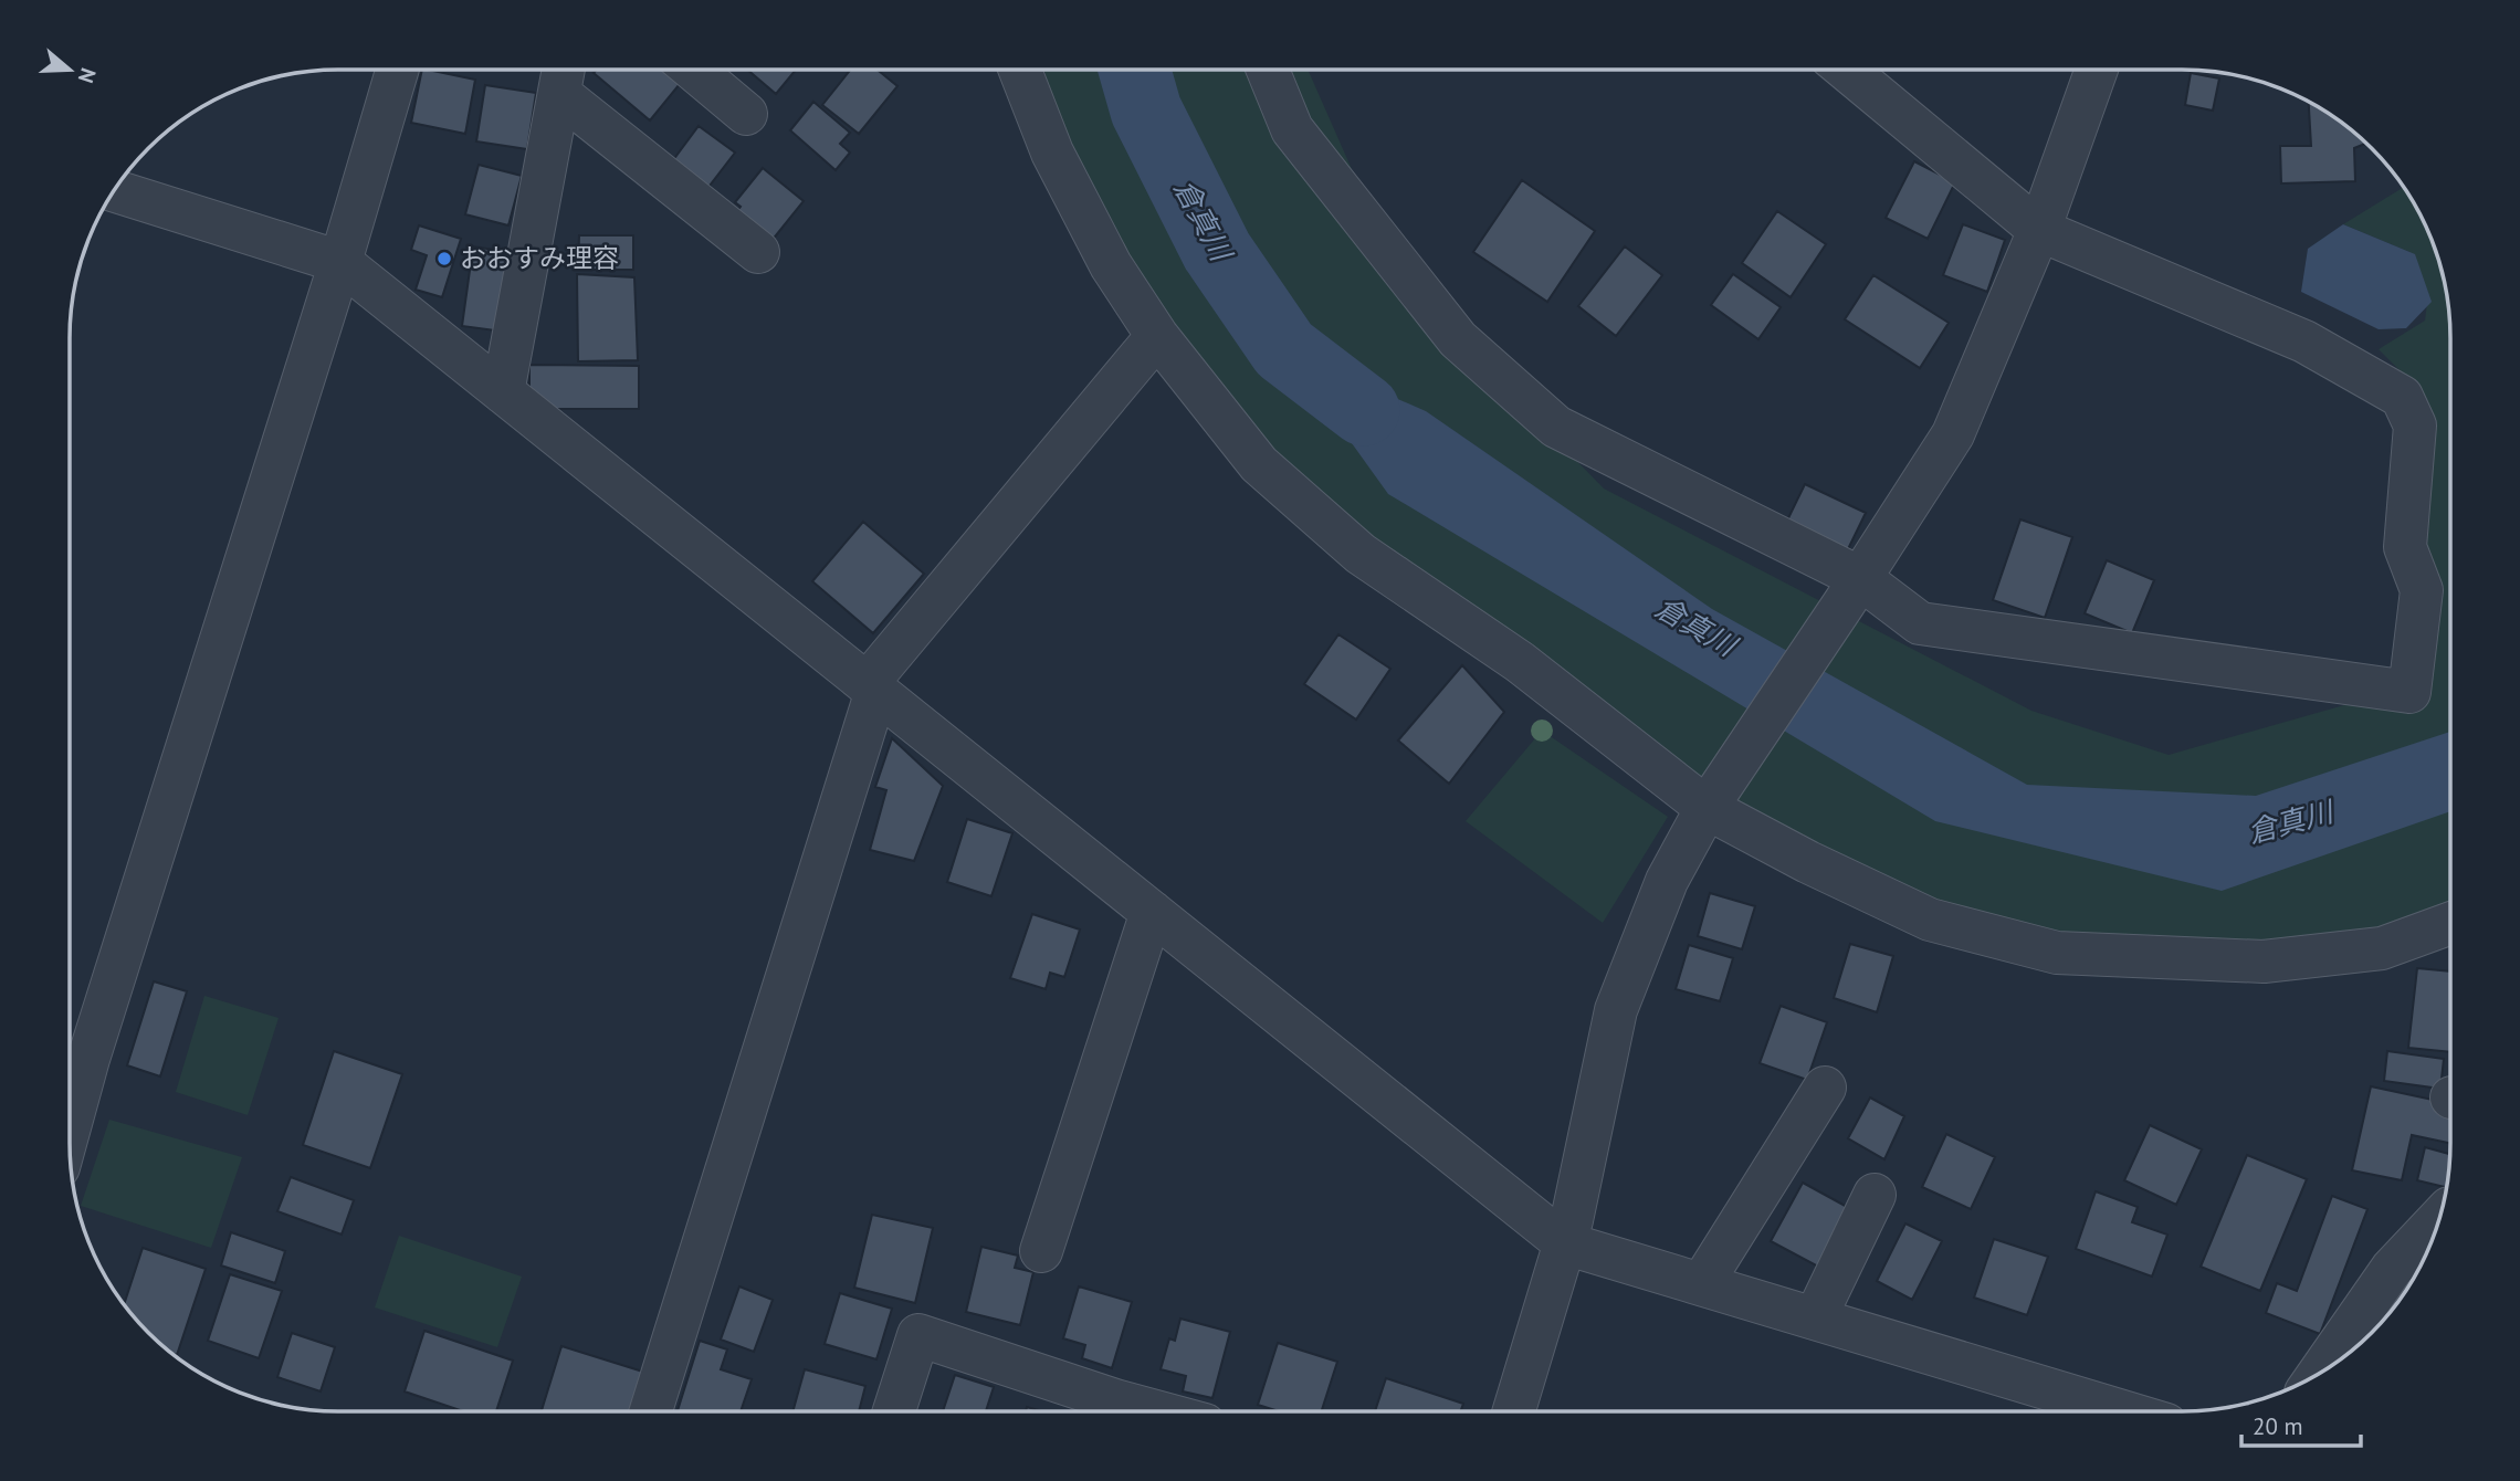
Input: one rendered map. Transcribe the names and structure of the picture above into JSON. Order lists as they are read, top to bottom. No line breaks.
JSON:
{"water":["倉真川"],"places":["おおすみ理容"],"scale_bar":"20 m","north":"right"}
